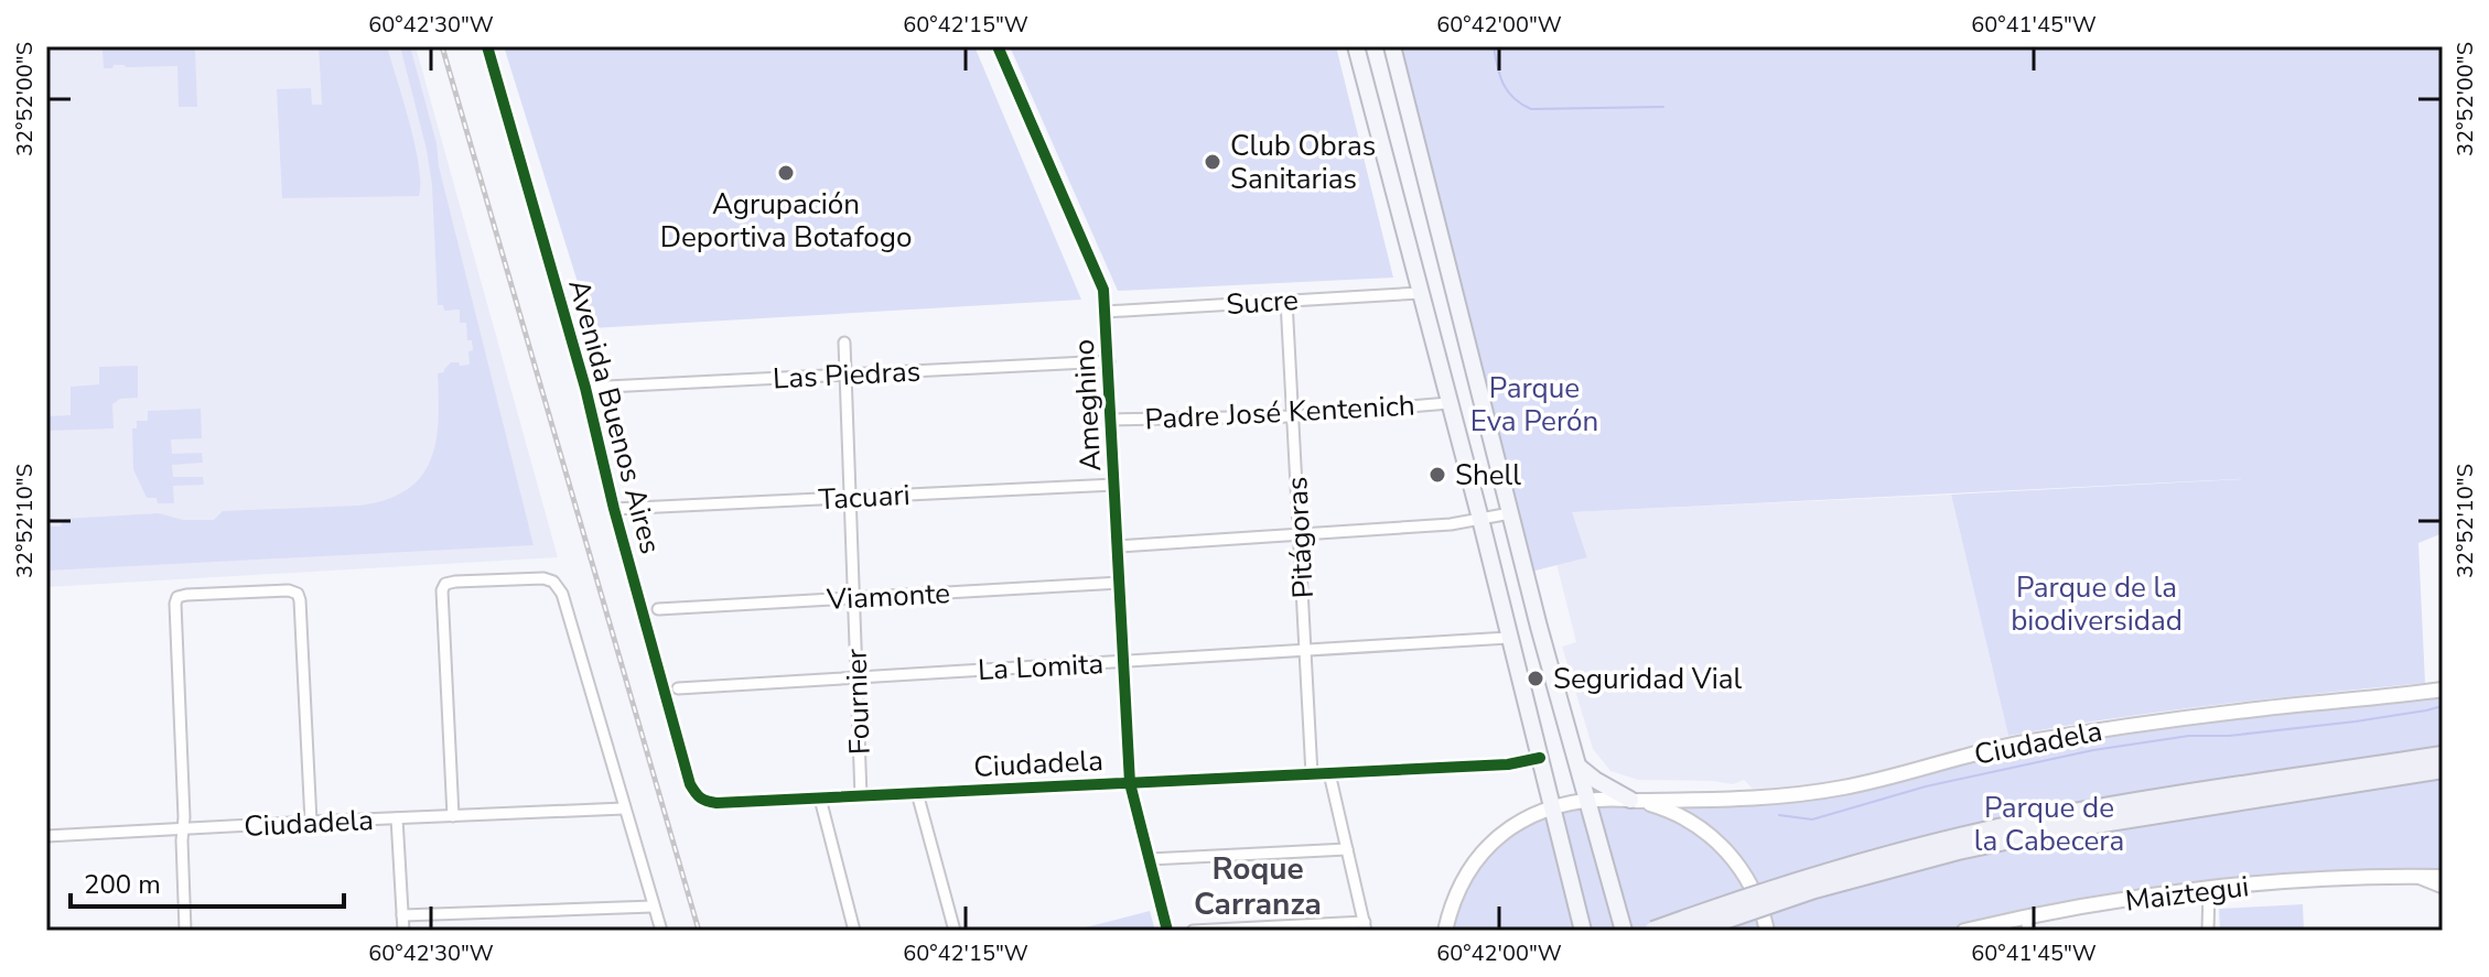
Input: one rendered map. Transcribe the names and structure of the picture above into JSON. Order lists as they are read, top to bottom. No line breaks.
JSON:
{"streets":{"main road":["Ciudadela","Maiztegui"],"street":["Sucre","Las Piedras","Ameghino","Padre José Kentenich","Avenida Buenos Aires","Tacuari","Pitágoras","Viamonte","La Lomita","Fournier"]},"crossings":[["Sucre","Ameghino"],["Sucre","Pitágoras"],["Las Piedras","Ameghino"],["Las Piedras","Avenida Buenos Aires"],["Las Piedras","Fournier"],["Ameghino","Padre José Kentenich"],["Ameghino","Tacuari"],["Ameghino","Viamonte"],["Ameghino","La Lomita"],["Ameghino","Ciudadela"],["Padre José Kentenich","Pitágoras"],["Avenida Buenos Aires","Tacuari"],["Avenida Buenos Aires","Ciudadela"],["Tacuari","Fournier"],["Pitágoras","La Lomita"],["Pitágoras","Ciudadela"],["Viamonte","Fournier"],["La Lomita","Fournier"],["Fournier","Ciudadela"]],"districts":["Roque Carranza"],"parks":["Parque Eva Perón","Parque de la biodiversidad","Parque de la Cabecera"],"places":["Club Obras Sanitarias","Agrupación Deportiva Botafogo","Shell","Seguridad Vial"],"scale_bar":"200 m","coordinates":["60°42'30\"W","60°42'15\"W","60°42'00\"W","60°41'45\"W","32°52'00\"S","32°52'10\"S"]}
